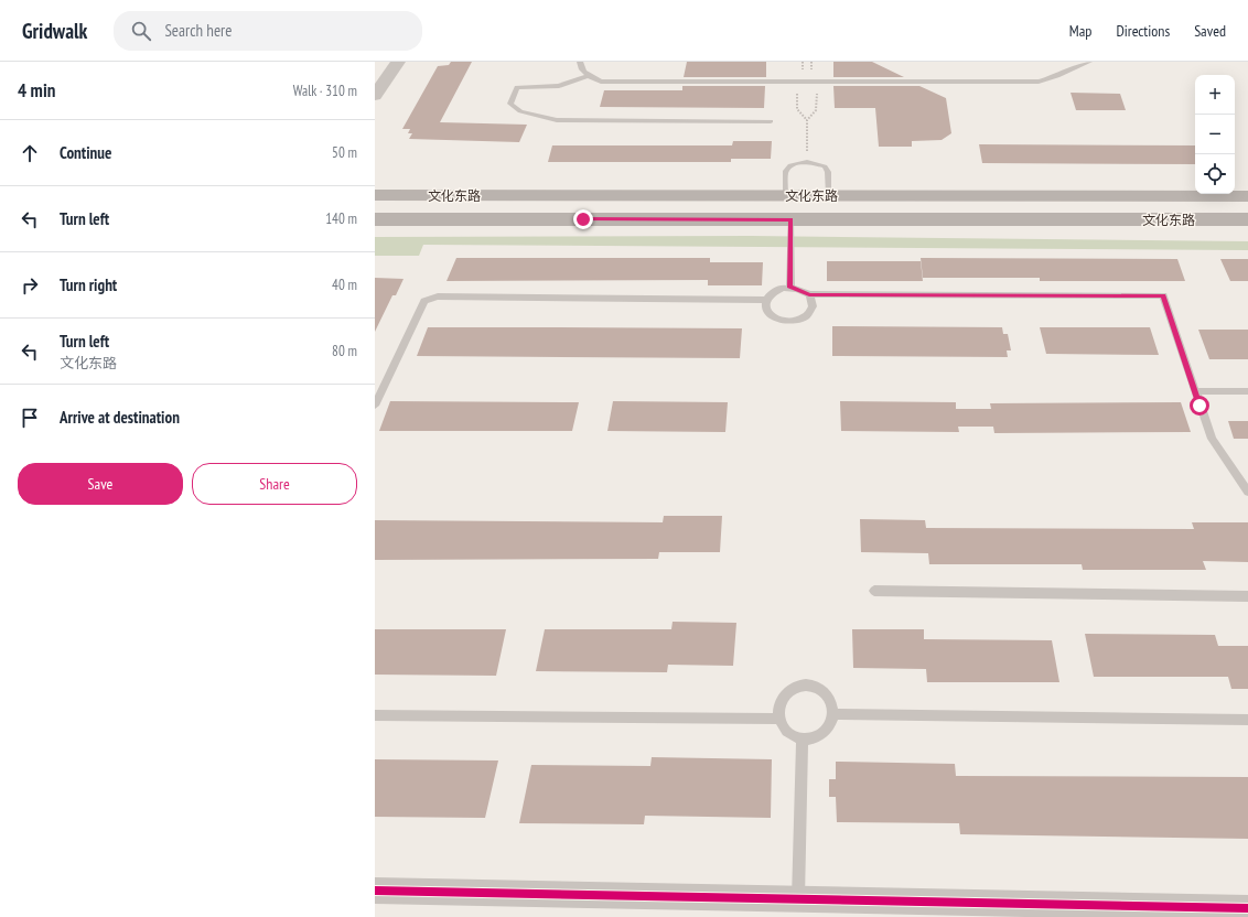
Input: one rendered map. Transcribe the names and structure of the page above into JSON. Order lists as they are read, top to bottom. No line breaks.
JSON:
{"streets":{"main road":["文化东路"]},"page":{"header":"Gridwalk","search":"Search here","nav":["Map","Directions","Saved"],"heading":["4 min","Walk · 310 m"],"map_buttons":["+","−"],"list":[["Continue","50 m"],["Turn left","140 m"],["Turn right","40 m"],["Turn left","文化东路","80 m"],"Arrive at destination"],"buttons":["Save","Share"]}}
